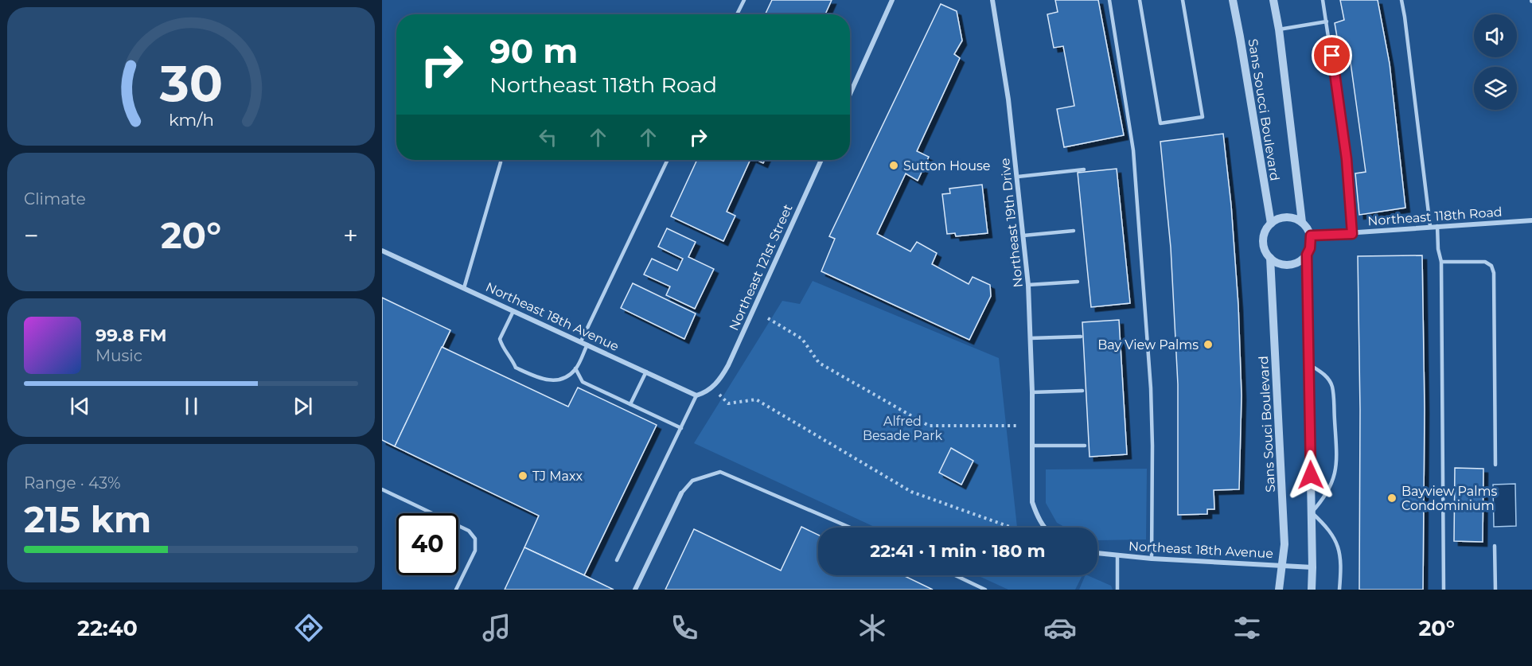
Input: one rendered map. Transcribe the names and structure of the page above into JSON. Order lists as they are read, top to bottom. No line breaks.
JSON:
{"streets":{"street":["Sans Soucci Boulevard","Northeast 118th Road","Northeast 19th Drive","Northeast 121st Street","Northeast 18th Avenue","Sans Souci Boulevard"]},"crossings":[["Sans Soucci Boulevard","Northeast 118th Road"],["Sans Soucci Boulevard","Sans Souci Boulevard"],["Northeast 118th Road","Sans Souci Boulevard"],["Northeast 18th Avenue","Sans Souci Boulevard"]],"parks":["Alfred Besade Park"],"places":["Sutton House","Bay View Palms","TJ Maxx","Bayview Palms Condominium"],"page":{"turn":["90 m","Northeast 118th Road"],"tile":["Climate",["Range · 43%","215 km"]],"heat":["−","20°","+"],"song":["99.8 FM","Music"],"limit":"40","trip":"22:41 · 1 min · 180 m","tabs":["22:40","20°"],"gauge":["30","km/h"]}}
